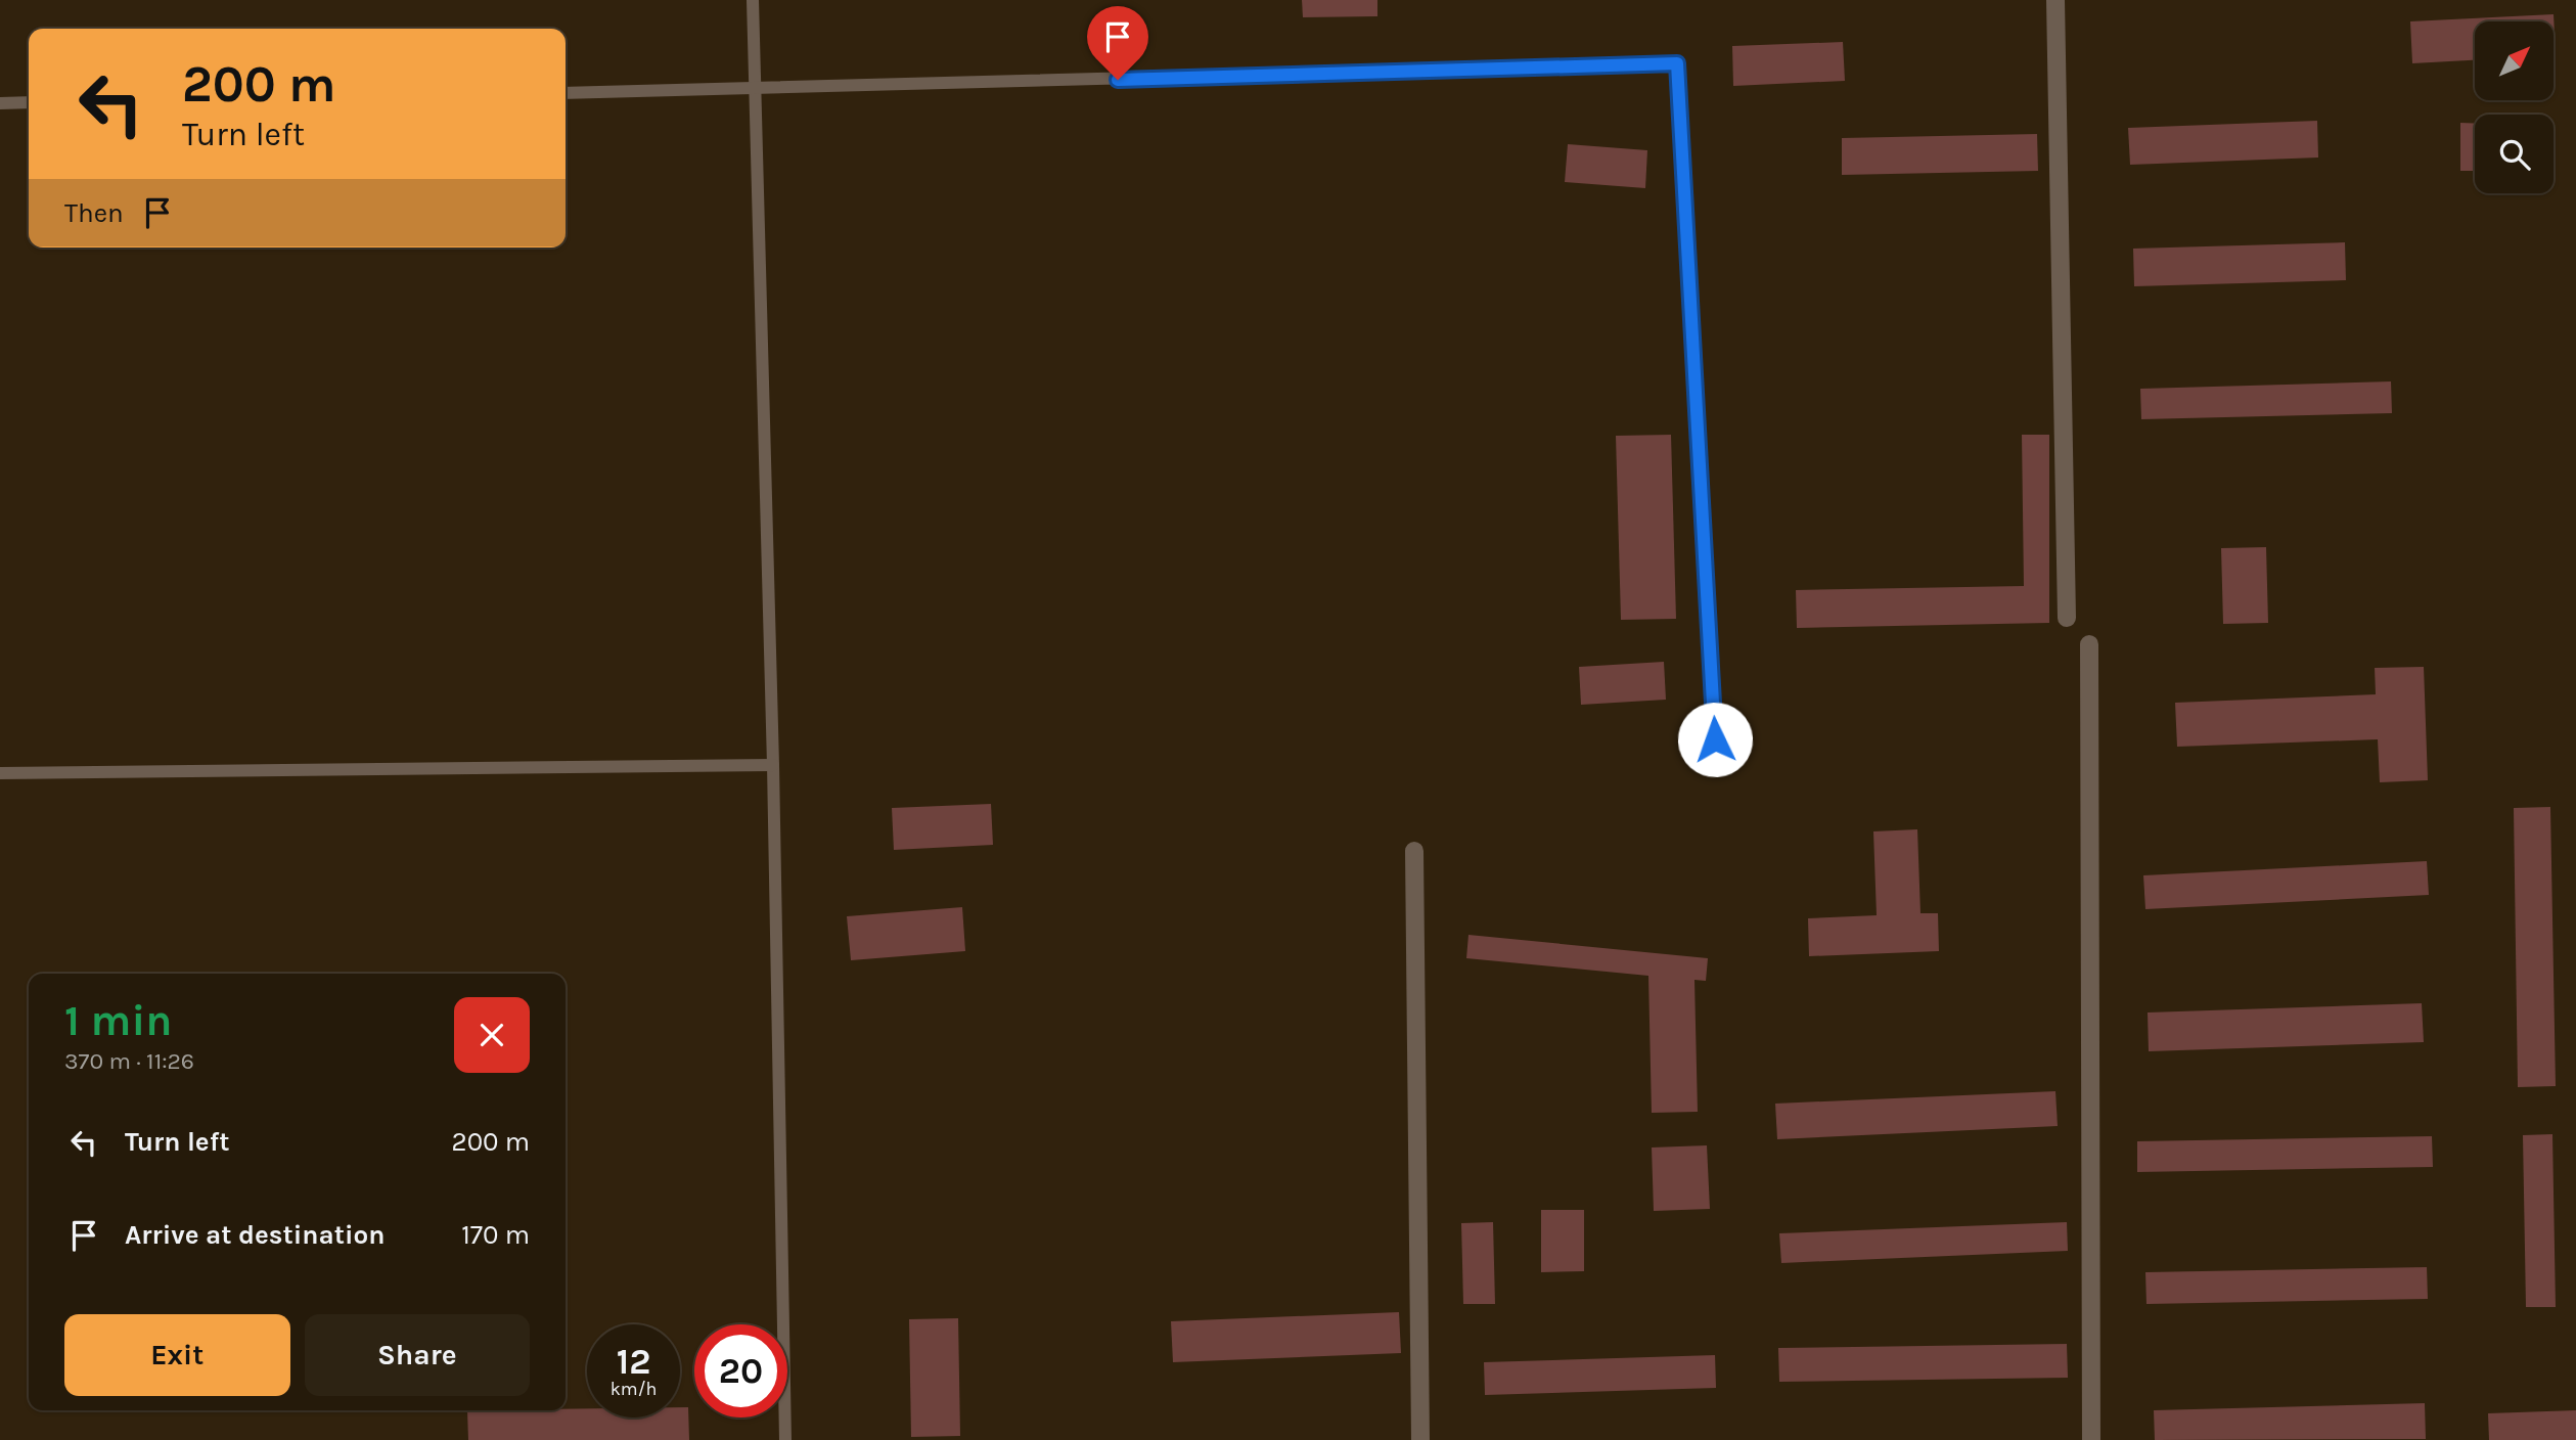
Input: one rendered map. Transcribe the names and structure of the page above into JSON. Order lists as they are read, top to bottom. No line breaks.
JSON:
{"north":"top right","page":{"turn":["200 m","Turn left"],"then":"Then","heading":["1 min","370 m · 11:26"],"list":[{"name":"Turn left","value":"200 m"},{"name":"Arrive at destination","value":"170 m"}],"buttons":["Exit","Share"],"speed":"12 km/h","limit":"20"}}
